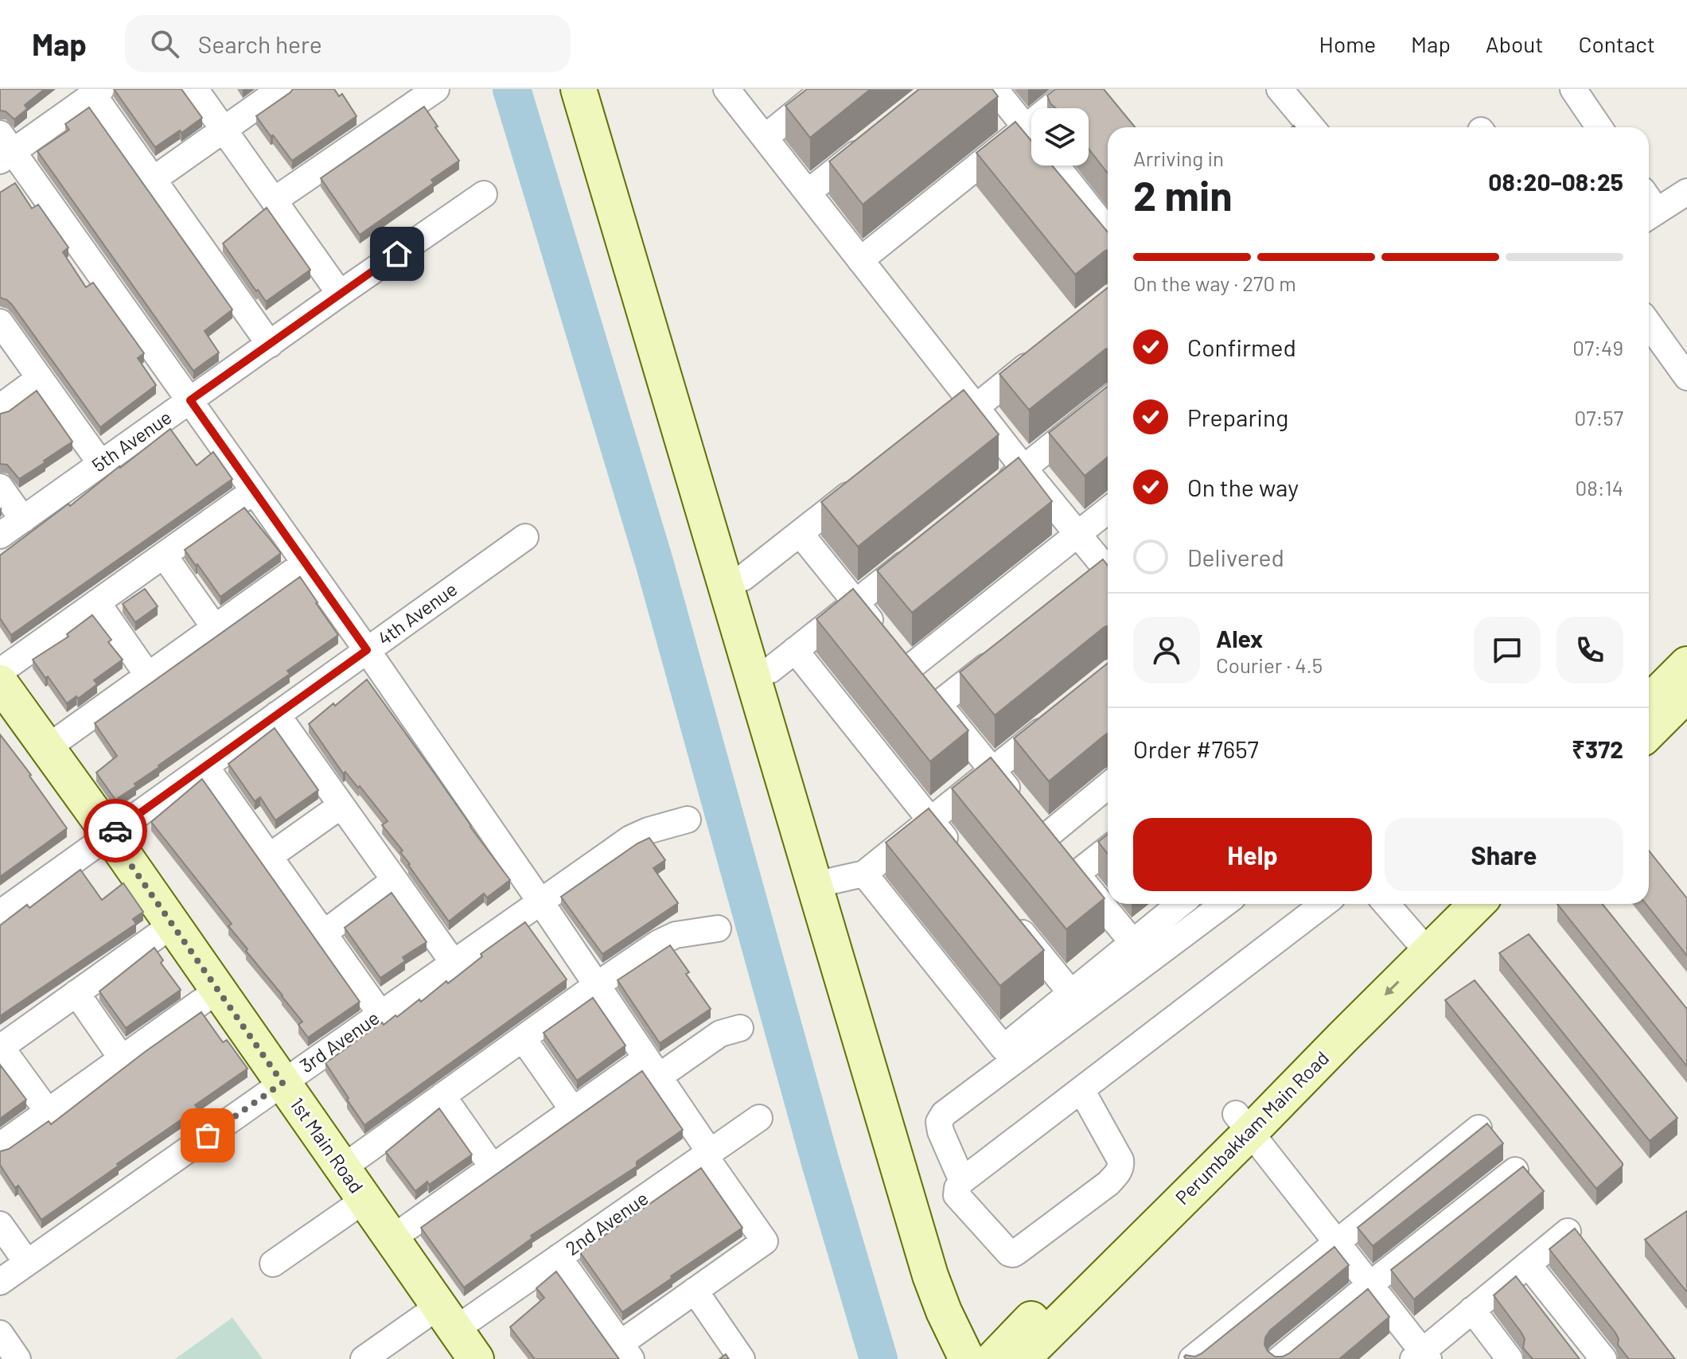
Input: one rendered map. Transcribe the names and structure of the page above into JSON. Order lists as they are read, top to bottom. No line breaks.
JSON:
{"streets":{"street":["5th Avenue","4th Avenue","3rd Avenue","Perumbakkam Main Road","1st Main Road","2nd Avenue"]},"crossings":[["4th Avenue","1st Main Road"],["3rd Avenue","1st Main Road"],["1st Main Road","2nd Avenue"]],"page":{"header":"Map","search":"Search here","nav":["Home","Map","About","Contact"],"heading":["2 min","Arriving in","08:20–08:25"],"panel":["Alex","Courier · 4.5","Order #7657","₹372"],"bar":"On the way · 270 m","list":[["Confirmed","07:49"],["Preparing","07:57"],["On the way","08:14"],"Delivered"],"buttons":["Help","Share"]}}
